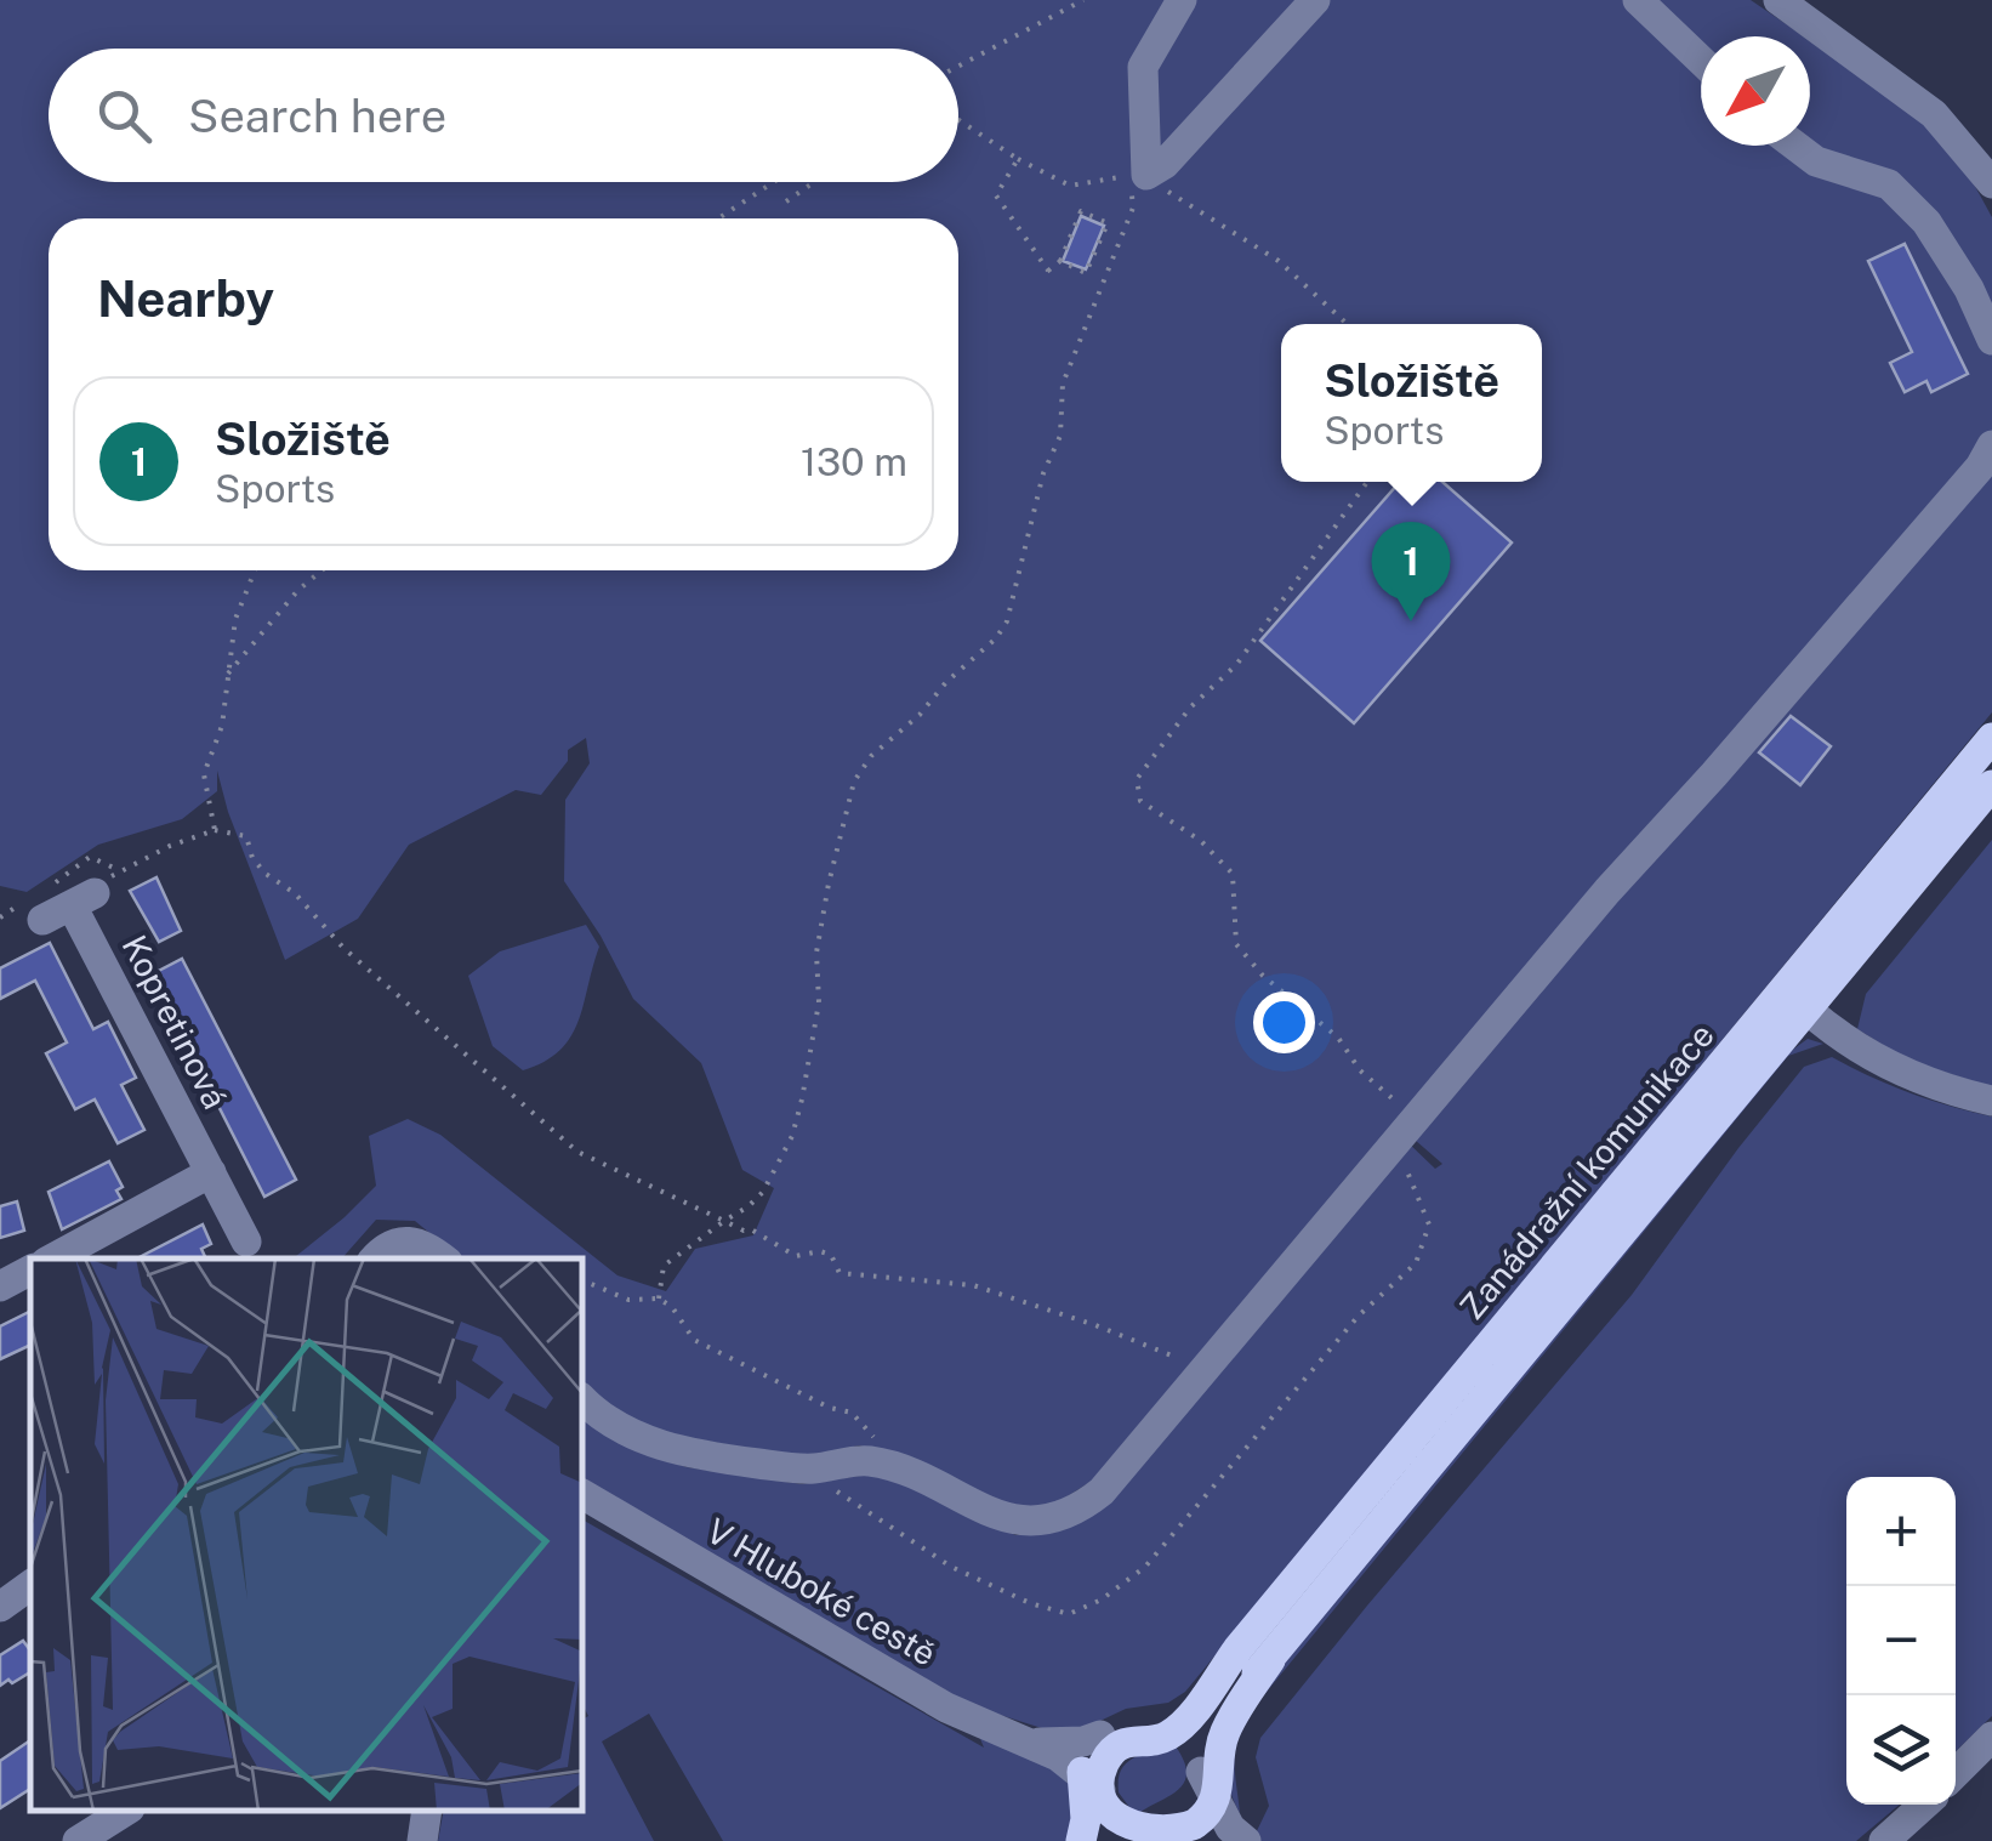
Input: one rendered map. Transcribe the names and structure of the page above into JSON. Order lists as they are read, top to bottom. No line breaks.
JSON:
{"streets":{"main road":["Zanádražní komunikace"],"street":["Kopretinová","V Hluboké cestě"]},"north":"bottom left","page":{"search":"Search here","heading":"Nearby","popup":["Složiště","Sports"],"list":[{"mark":"1","name":"Složiště","note":"Sports","value":"130 m"}],"pins":"1","map_buttons":["+","−"]}}
